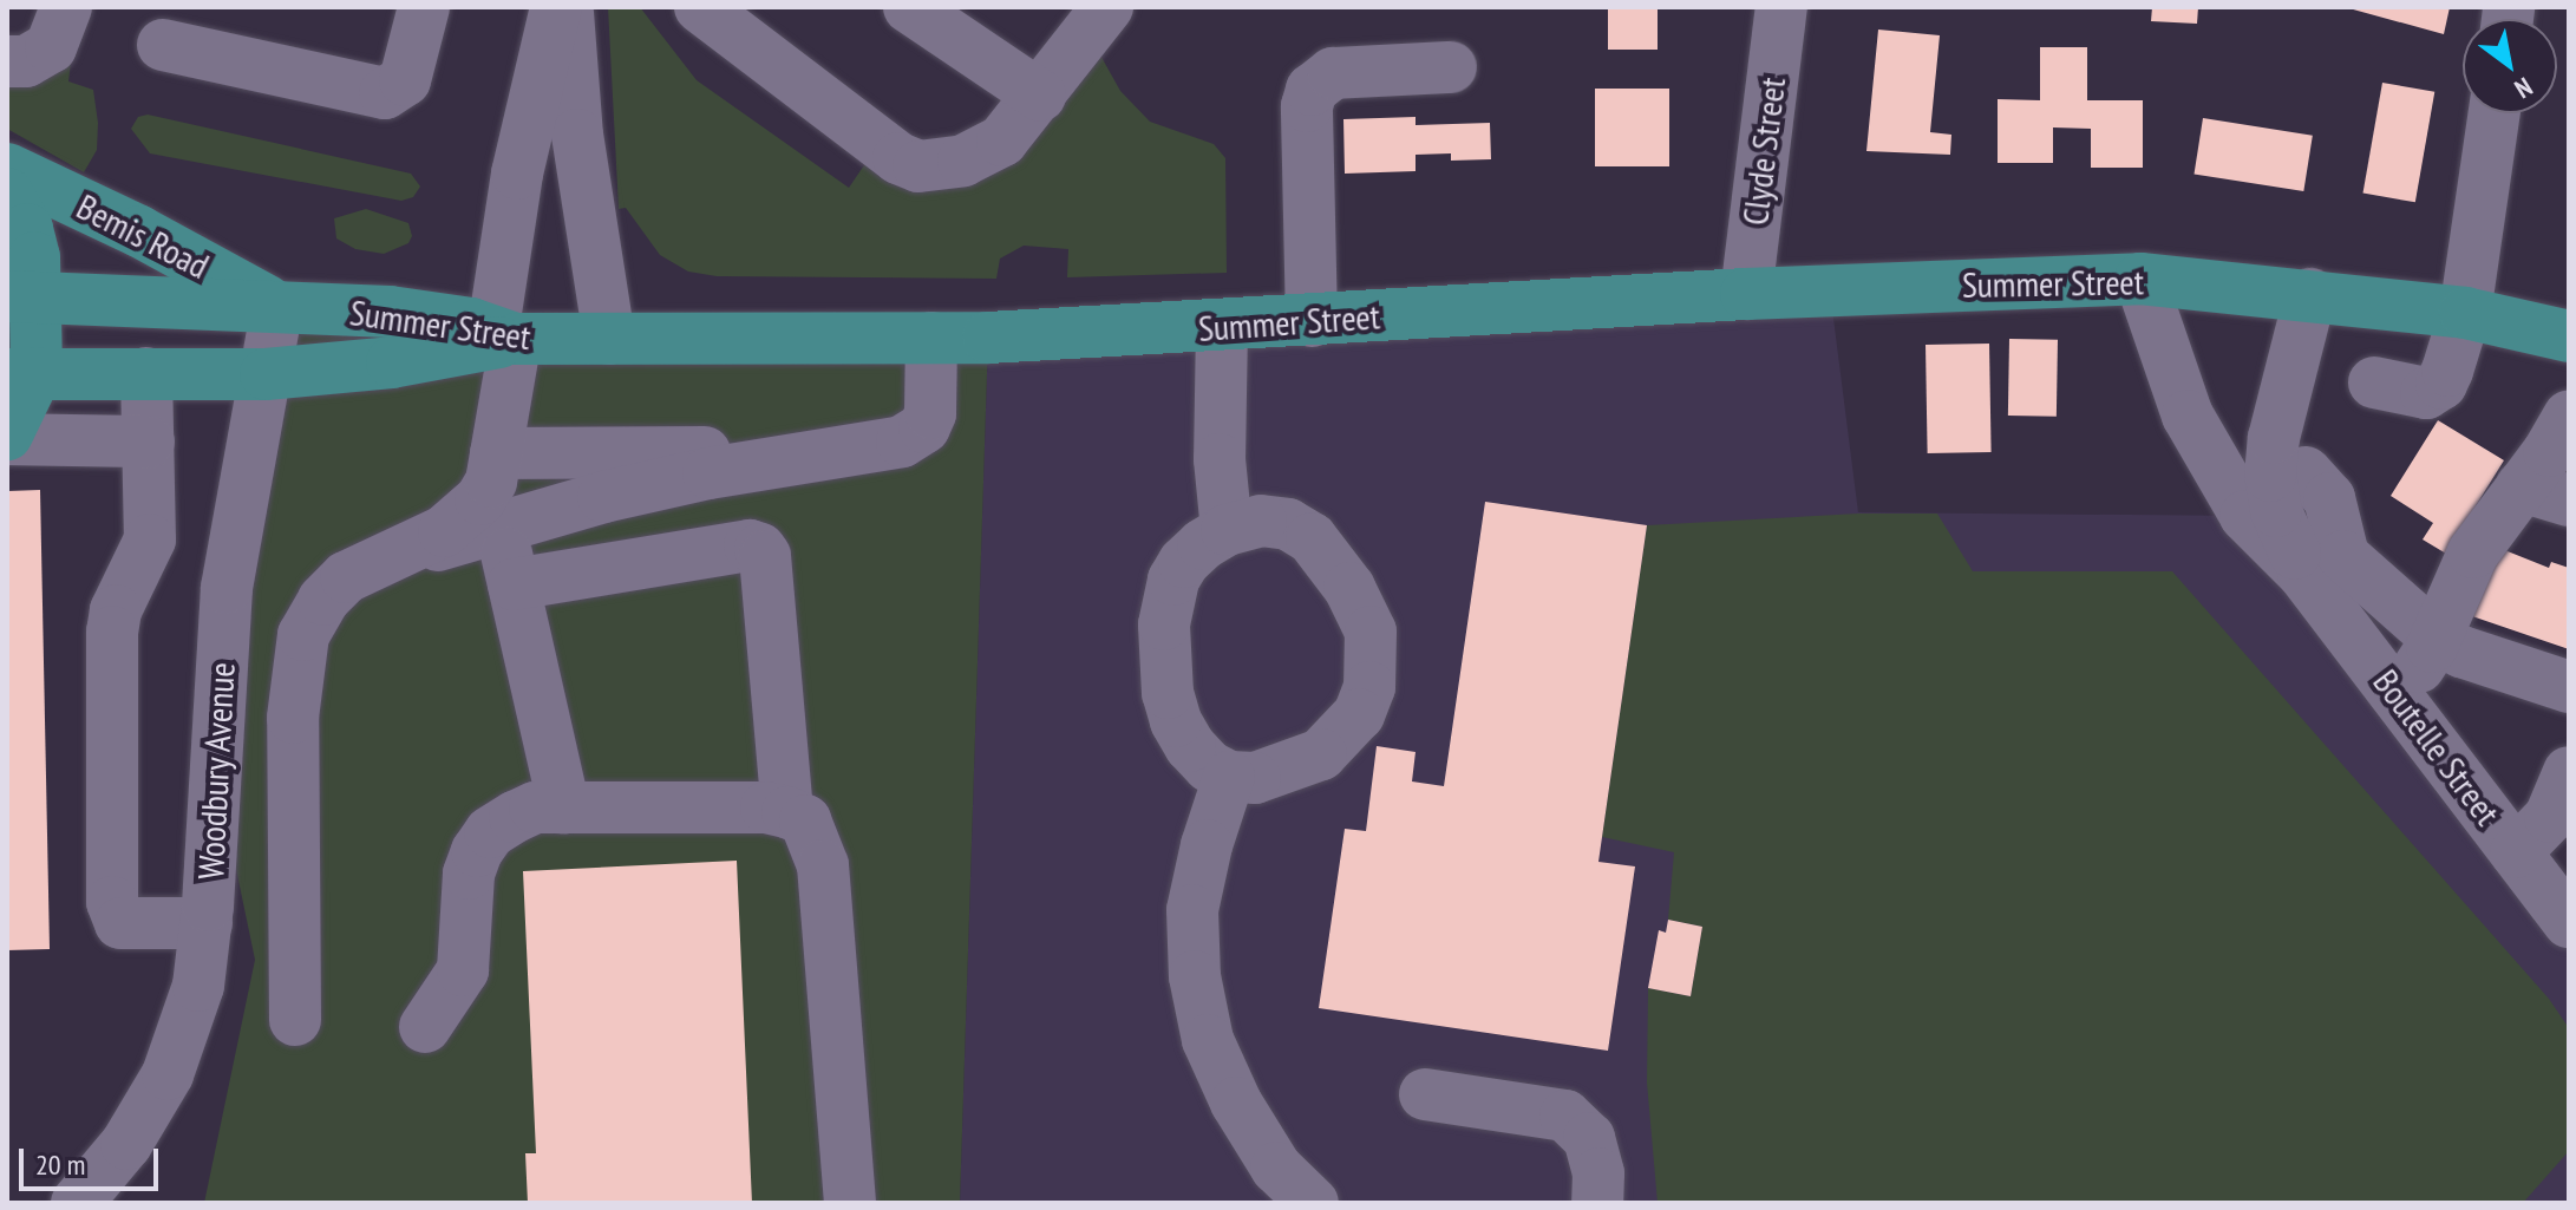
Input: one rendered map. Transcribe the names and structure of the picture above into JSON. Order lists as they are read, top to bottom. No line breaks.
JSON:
{"streets":{"main road":["Bemis Road","Summer Street"],"street":["Clyde Street","Boutelle Street","Woodbury Avenue"]},"crossings":[["Clyde Street","Summer Street"],["Bemis Road","Summer Street"],["Bemis Road","Woodbury Avenue"],["Summer Street","Boutelle Street"],["Summer Street","Woodbury Avenue"]],"scale_bar":"20 m","north":"bottom right"}
